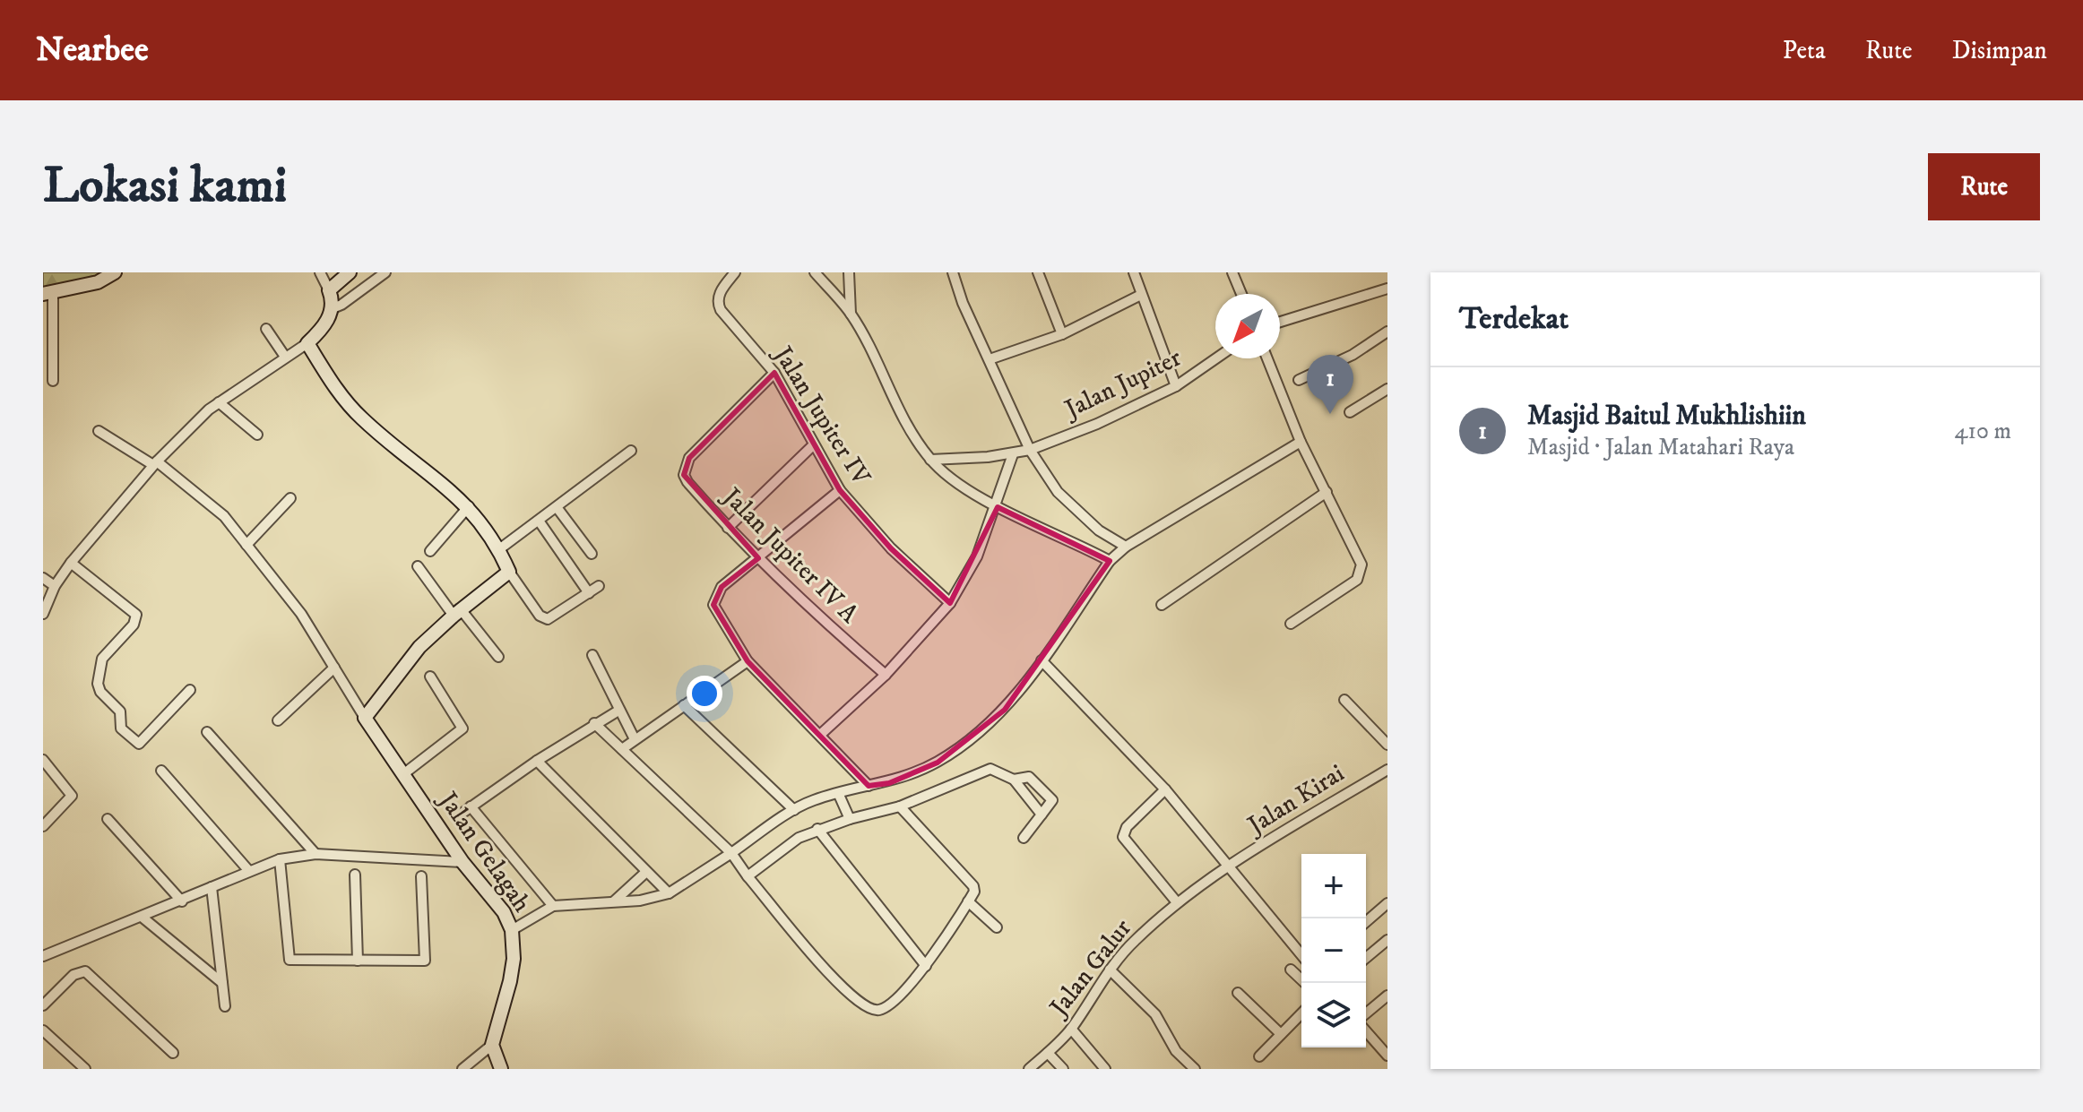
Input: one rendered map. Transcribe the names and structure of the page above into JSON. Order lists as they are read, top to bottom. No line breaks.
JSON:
{"streets":{"street":["Jalan Jupiter","Jalan Jupiter IV","Jalan Jupiter IV A","Jalan Kirai","Jalan Gelagah","Jalan Galur"]},"crossings":[["Jalan Jupiter IV","Jalan Jupiter IV A"],["Jalan Kirai","Jalan Galur"]],"north":"bottom left","page":{"header":"Nearbee","nav":["Peta","Rute","Disimpan"],"buttons":"Rute","title":"Lokasi kami","heading":"Terdekat","pins":"1","list":[{"mark":"1","name":"Masjid Baitul Mukhlishiin","note":"Masjid · Jalan Matahari Raya","value":"410 m"}],"map_buttons":["+","−"]}}
